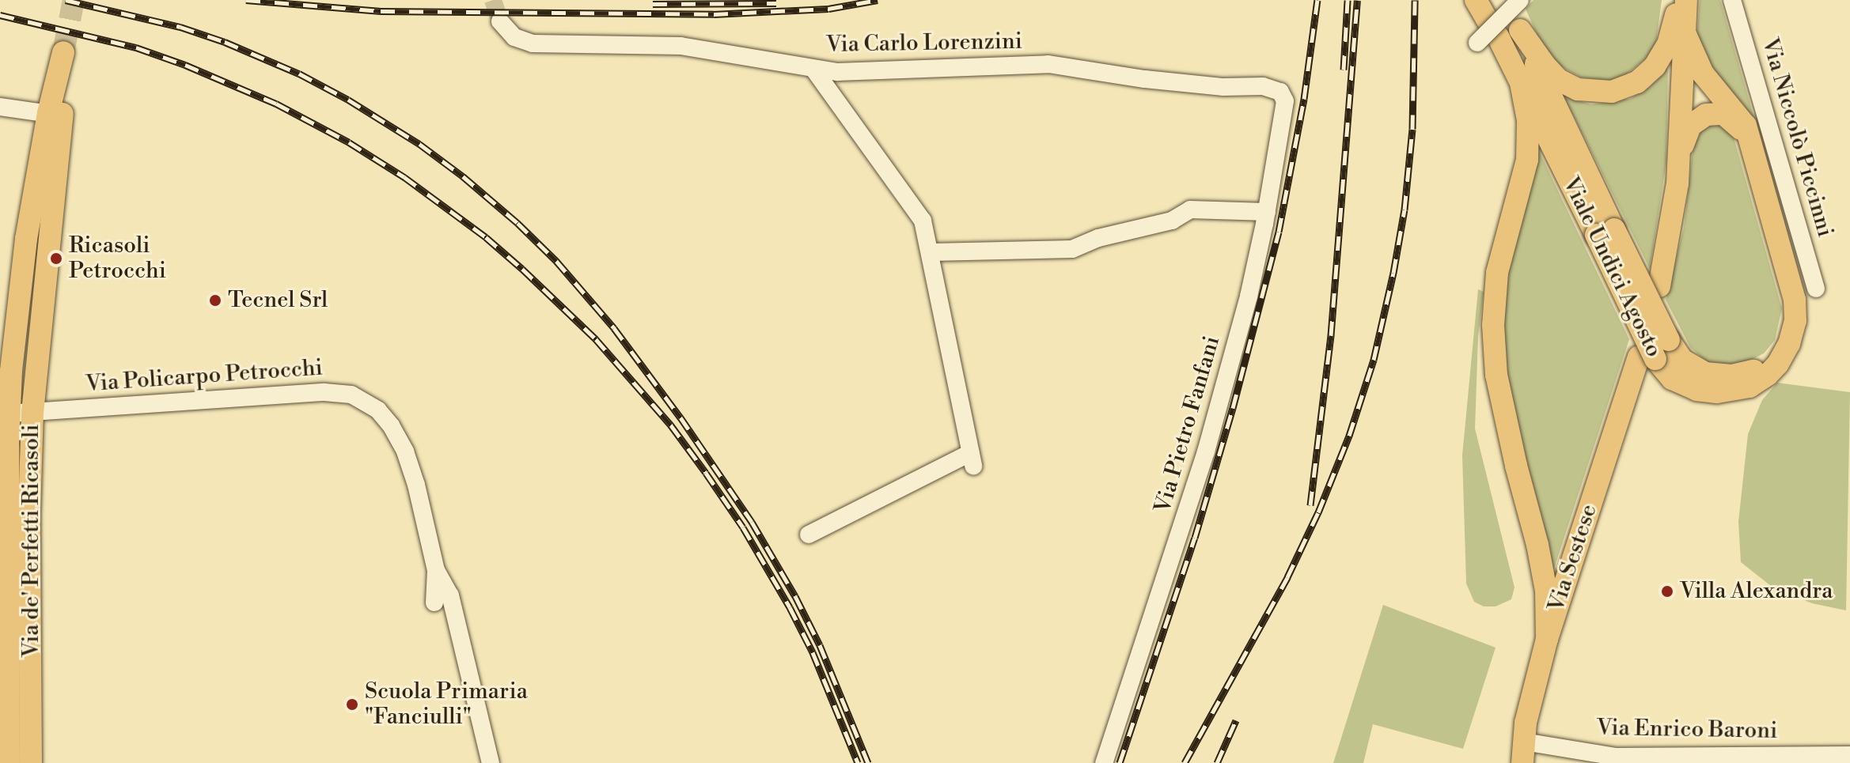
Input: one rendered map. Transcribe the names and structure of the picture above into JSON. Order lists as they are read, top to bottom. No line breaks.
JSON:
{"streets":{"main road":["Viale Undici Agosto","Via de' Perfetti Ricasoli","Via Sestese"],"street":["Via Carlo Lorenzini","Via Niccolò Piccinni","Via Policarpo Petrocchi","Via Pietro Fanfani","Via Enrico Baroni"]},"crossings":[["Via Carlo Lorenzini","Via Pietro Fanfani"],["Viale Undici Agosto","Via Sestese"],["Via Policarpo Petrocchi","Via de' Perfetti Ricasoli"],["Via Sestese","Via Enrico Baroni"]],"places":["Ricasoli Petrocchi","Tecnel Srl","Villa Alexandra","Scuola Primaria \"Fanciulli\""]}
